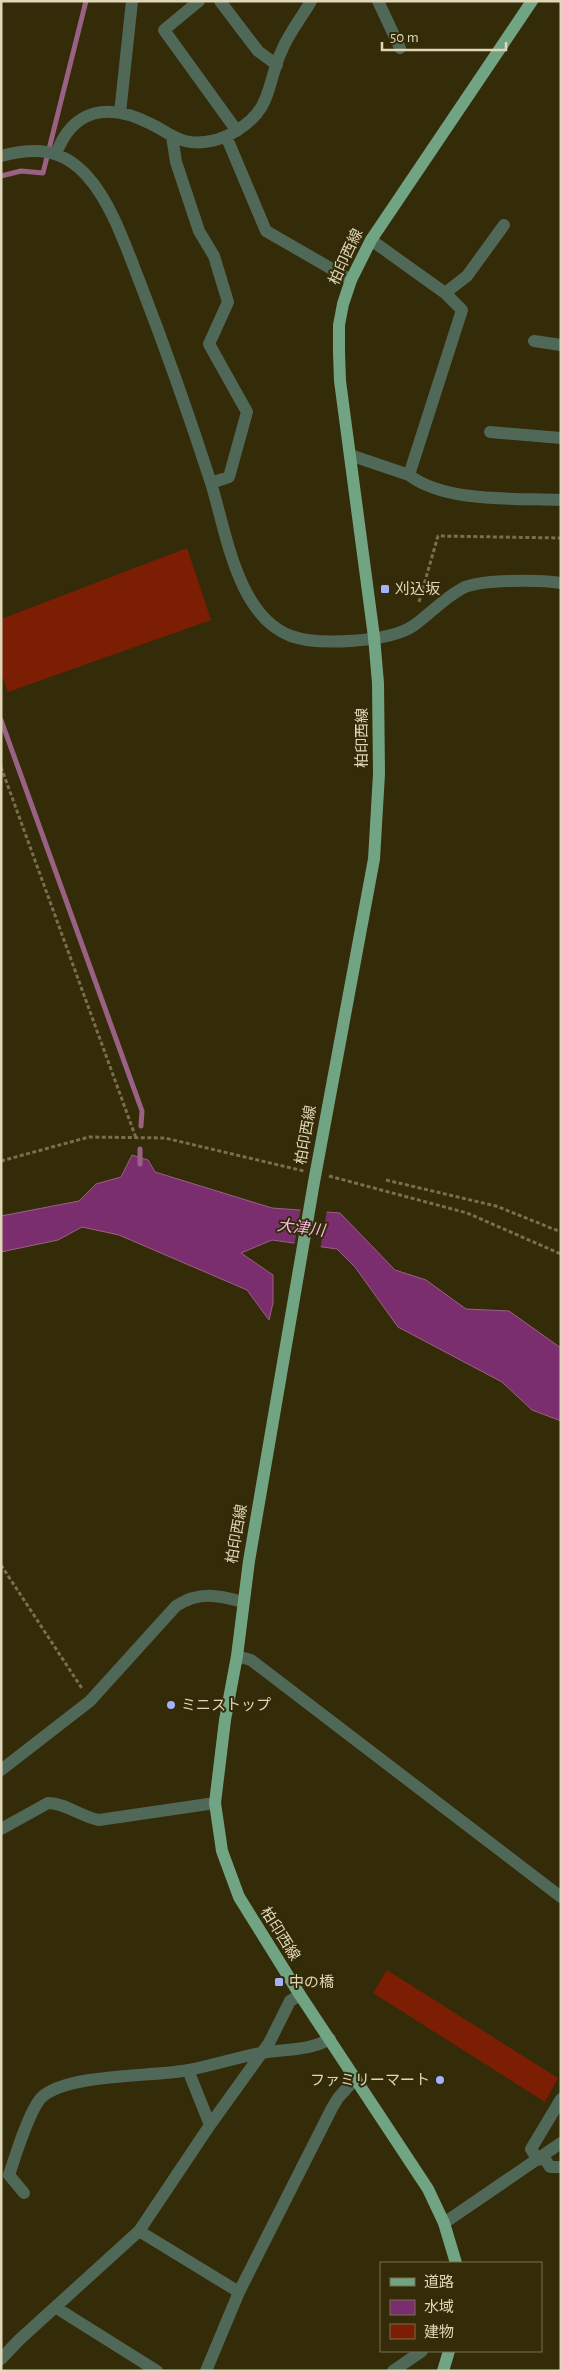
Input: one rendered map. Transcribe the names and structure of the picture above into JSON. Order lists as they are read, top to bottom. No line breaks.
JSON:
{"streets":{"main road":["柏印西線"]},"water":["大津川"],"places":{"transit":["刈込坂","中の橋"],"other":["ミニストップ","ファミリーマート"]},"legend":["道路","水域","建物"],"scale_bar":"50 m"}
